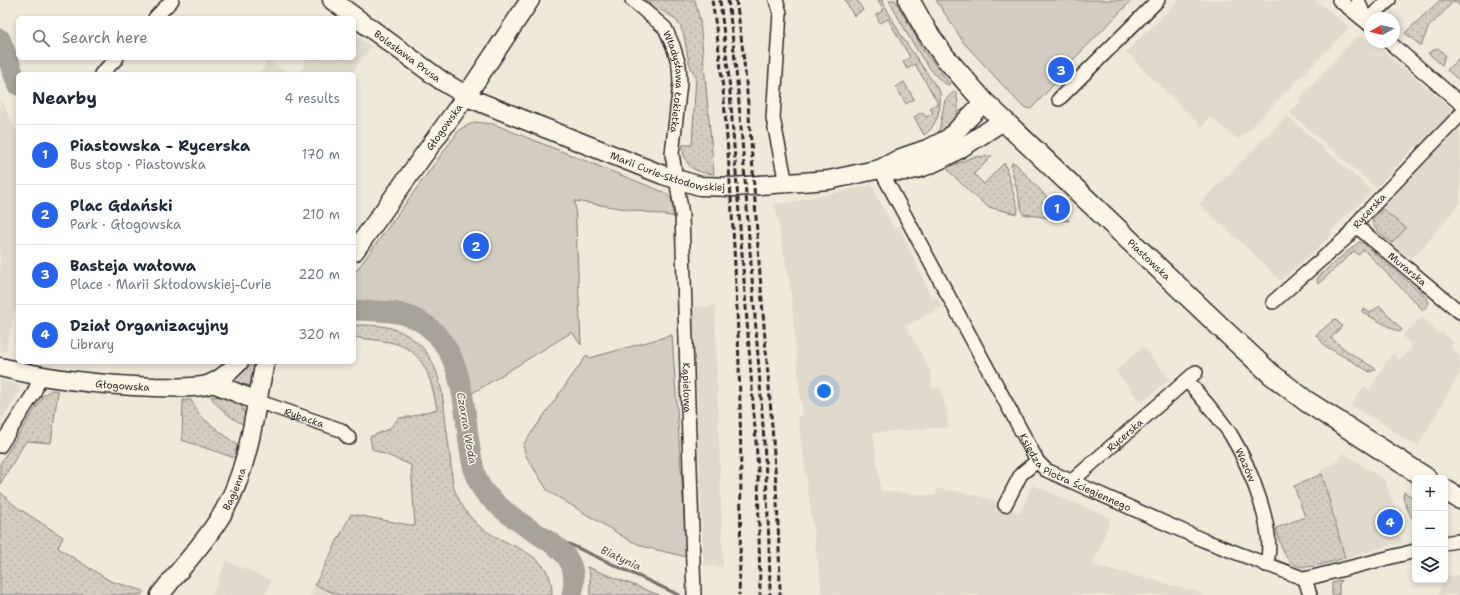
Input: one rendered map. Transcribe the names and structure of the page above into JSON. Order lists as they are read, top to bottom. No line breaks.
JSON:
{"streets":{"main road":["Piastowska"],"street":["Bolesława Prusa","Władysława Łokietka","Głogowska","Marii Curie-Skłodowskiej","Rycerska","Murarska","Kąpielowa","Rybacka","Wazów","Księdza Piotra Ściegiennego","Bagienna"]},"crossings":[["Bolesława Prusa","Głogowska"],["Bolesława Prusa","Marii Curie-Skłodowskiej"],["Władysława Łokietka","Marii Curie-Skłodowskiej"],["Władysława Łokietka","Kąpielowa"],["Głogowska","Marii Curie-Skłodowskiej"],["Marii Curie-Skłodowskiej","Piastowska"],["Marii Curie-Skłodowskiej","Kąpielowa"],["Marii Curie-Skłodowskiej","Księdza Piotra Ściegiennego"],["Rycerska","Murarska"],["Rycerska","Wazów"],["Rycerska","Księdza Piotra Ściegiennego"],["Rybacka","Bagienna"],["Wazów","Księdza Piotra Ściegiennego"]],"water":["Czarna Woda","Białynia"],"north":"left","page":{"search":"Search here","pins":["3","1","2","4"],"heading":["Nearby","4 results"],"list":[{"mark":"1","name":"Piastowska - Rycerska","note":"Bus stop · Piastowska","value":"170 m"},{"mark":"2","name":"Plac Gdański","note":"Park · Głogowska","value":"210 m"},{"mark":"3","name":"Basteja wałowa","note":"Place · Marii Skłodowskiej-Curie","value":"220 m"},{"mark":"4","name":"Dział Organizacyjny","note":"Library","value":"320 m"}],"map_buttons":["+","−"]}}
